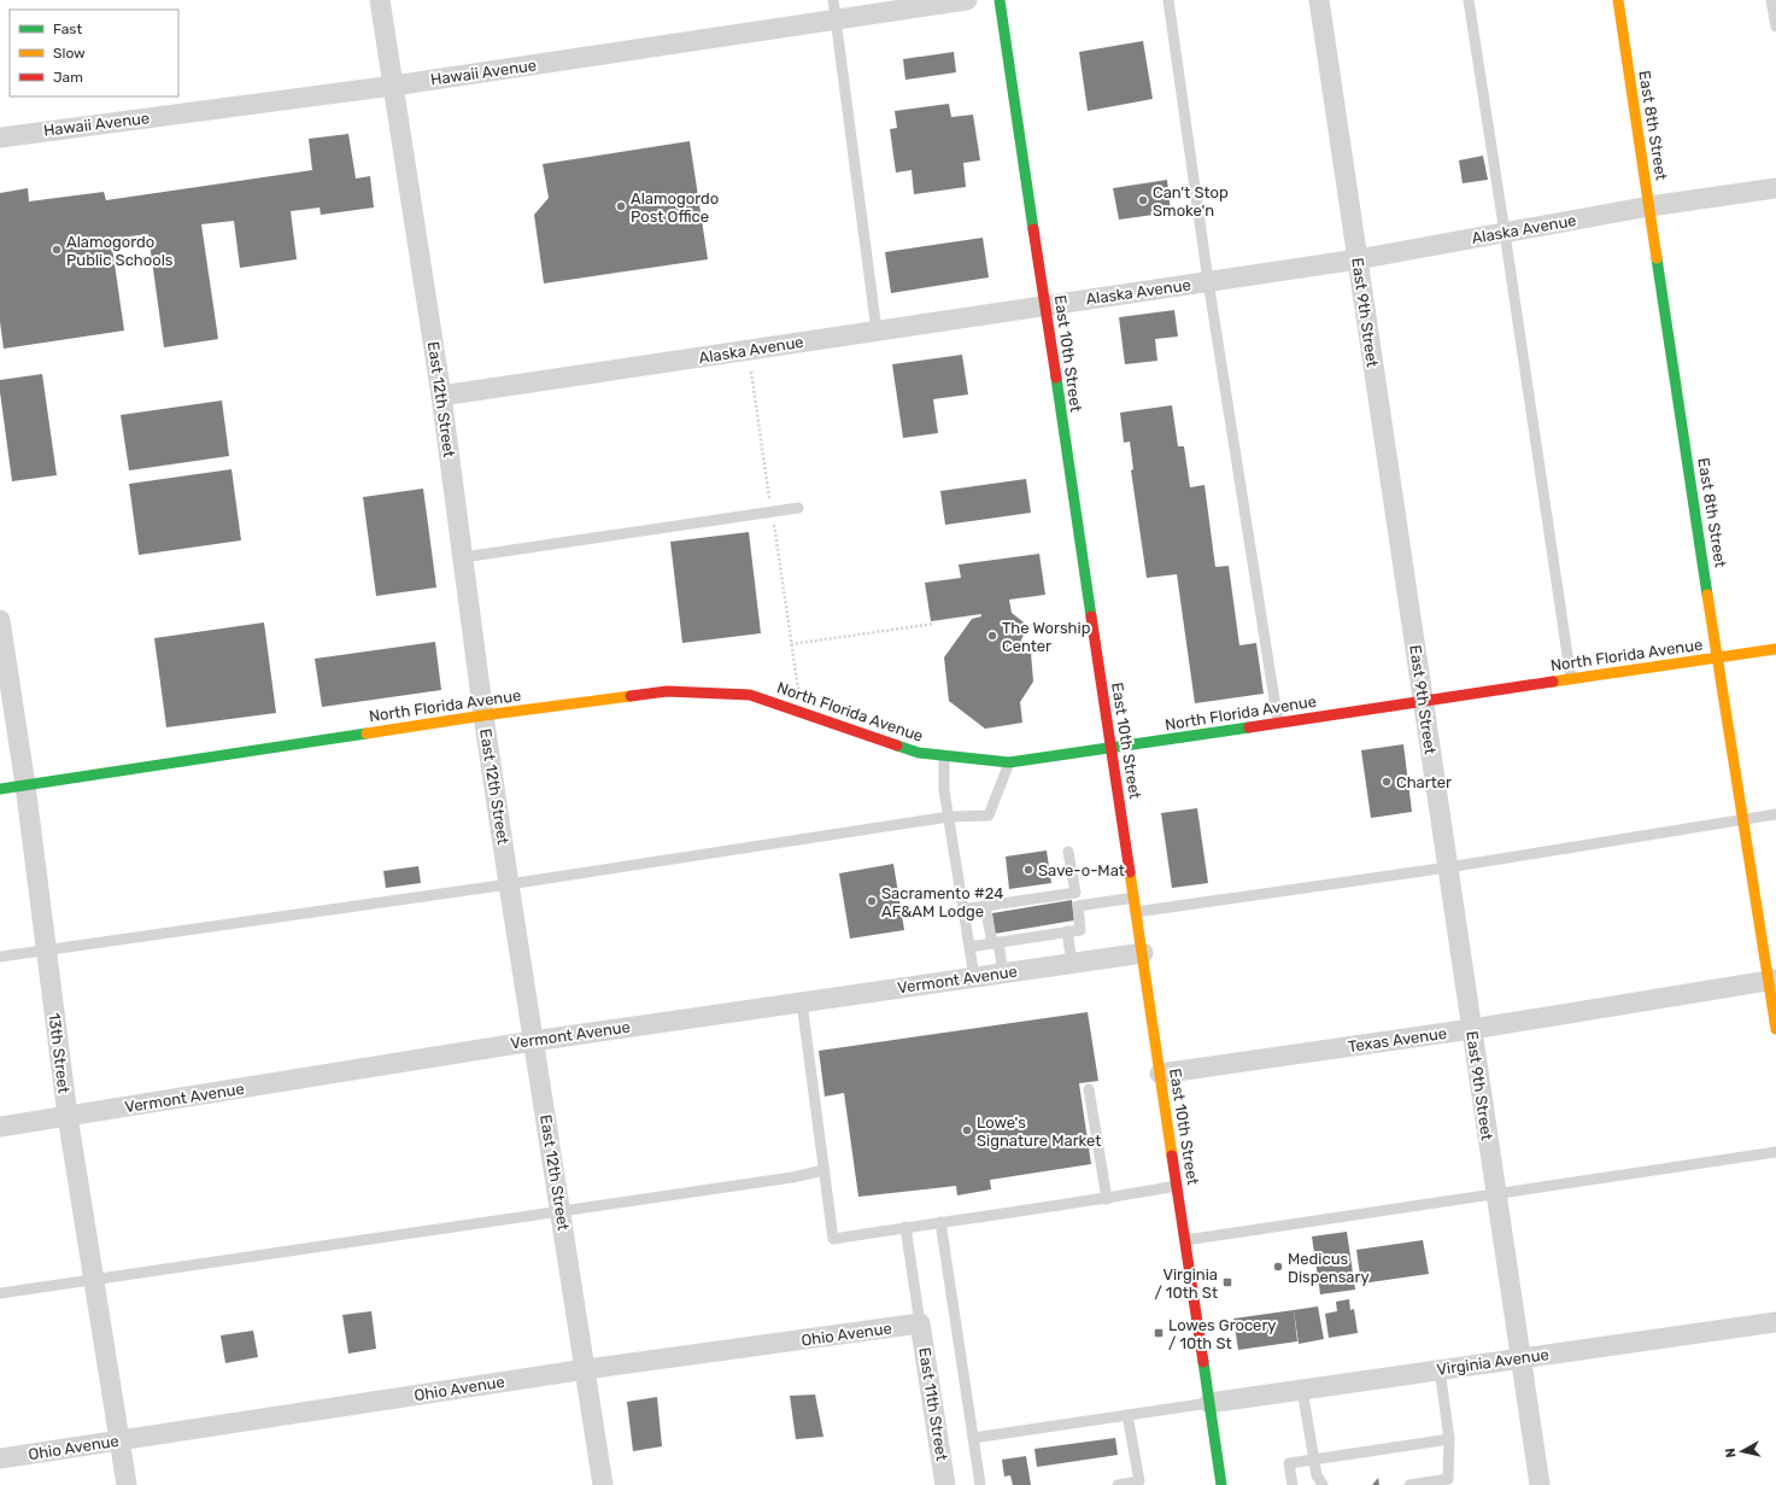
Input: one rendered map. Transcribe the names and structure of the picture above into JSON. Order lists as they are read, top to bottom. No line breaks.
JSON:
{"streets":{"main road":["East 8th Street","East 10th Street","North Florida Avenue"],"street":["Hawaii Avenue","Alaska Avenue","East 9th Street","East 12th Street","Vermont Avenue","Texas Avenue","13th Street","Ohio Avenue","Virginia Avenue","East 11th Street"]},"crossings":[["Hawaii Avenue","East 12th Street"],["East 8th Street","Alaska Avenue"],["East 8th Street","North Florida Avenue"],["East 8th Street","Texas Avenue"],["Alaska Avenue","East 9th Street"],["Alaska Avenue","East 10th Street"],["Alaska Avenue","East 12th Street"],["East 9th Street","North Florida Avenue"],["East 9th Street","Texas Avenue"],["East 9th Street","Virginia Avenue"],["East 10th Street","North Florida Avenue"],["East 10th Street","Vermont Avenue"],["East 10th Street","Texas Avenue"],["East 10th Street","Virginia Avenue"],["East 12th Street","North Florida Avenue"],["East 12th Street","Vermont Avenue"],["East 12th Street","Ohio Avenue"],["North Florida Avenue","13th Street"],["Vermont Avenue","13th Street"],["13th Street","Ohio Avenue"],["Ohio Avenue","East 11th Street"]],"places":{"other":["Can't Stop Smoke'n","Alamogordo Post Office","Alamogordo Public Schools","The Worship Center","Charter","Save-o-Mat","Sacramento #24 AF&AM Lodge","Lowe's Signature Market","Medicus Dispensary"],"transit":["Virginia / 10th St","Lowes Grocery / 10th St"]},"legend":["Fast","Slow","Jam"],"north":"left"}
